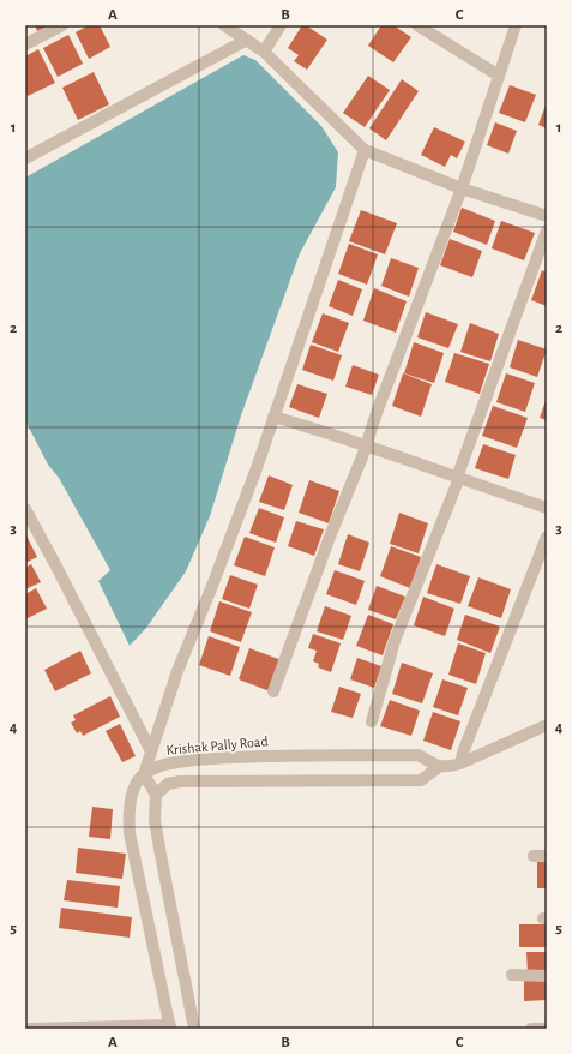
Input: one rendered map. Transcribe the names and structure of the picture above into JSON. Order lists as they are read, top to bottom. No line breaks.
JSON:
{"streets":{"street":["Krishak Pally Road"]},"grid":{"columns":["A","B","C"],"rows":["1","2","3","4","5"]}}
